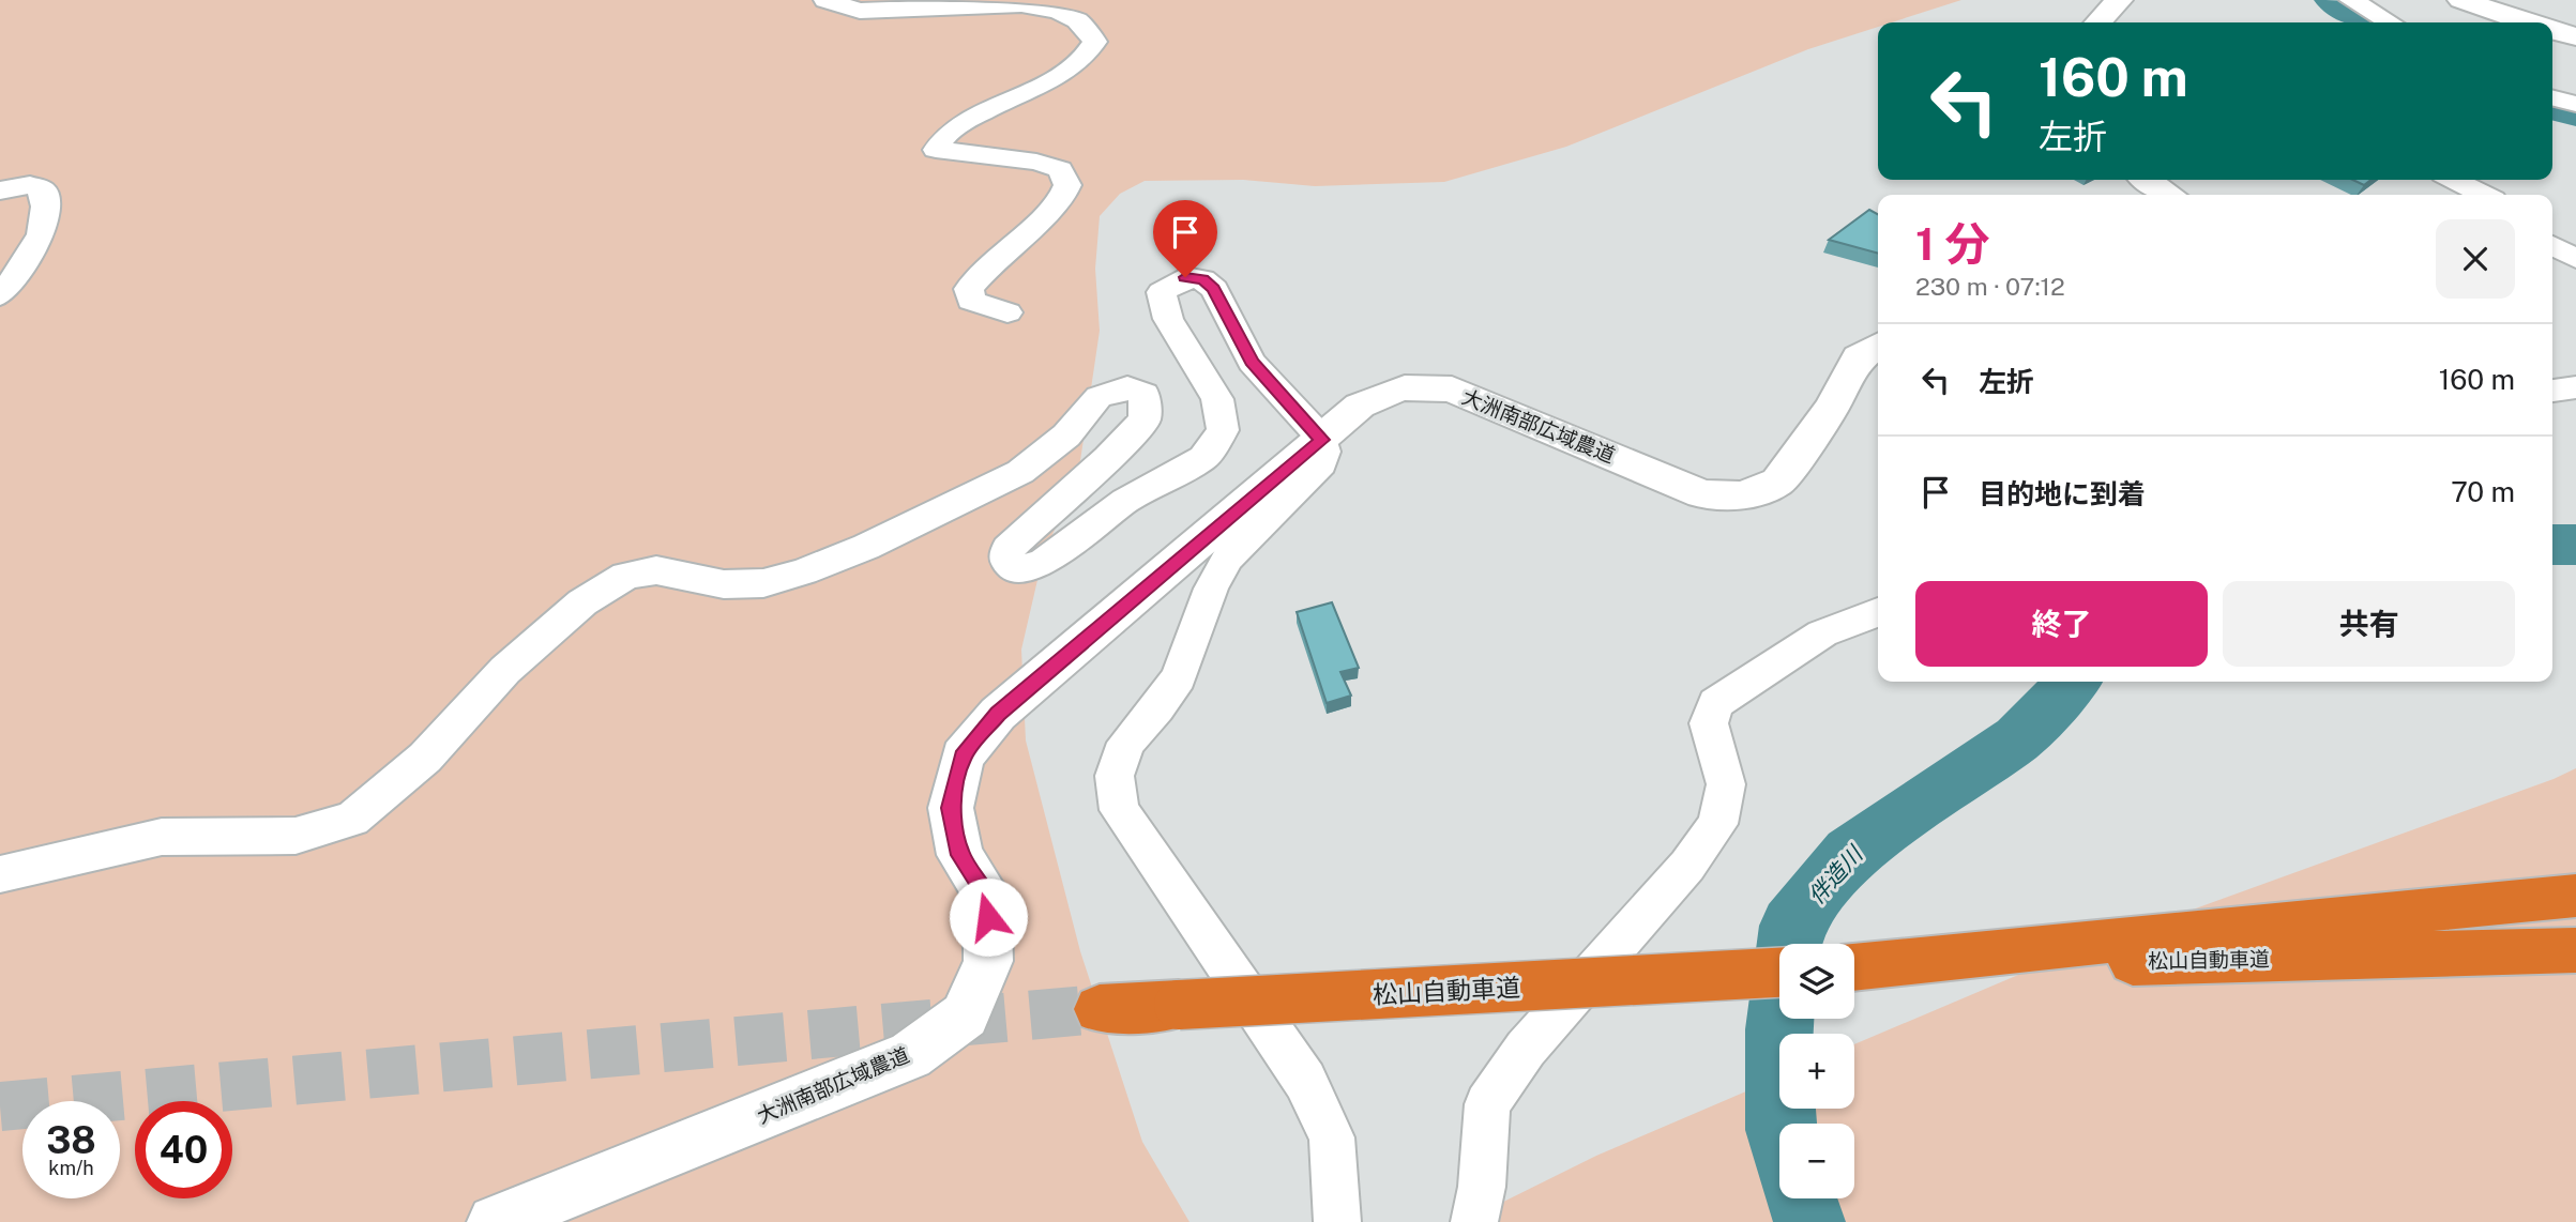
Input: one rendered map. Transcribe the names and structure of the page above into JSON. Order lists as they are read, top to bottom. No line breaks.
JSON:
{"streets":{"highway":["松山自動車道"],"street":["大洲南部広域農道"]},"water":["伴造川"],"page":{"turn":["160 m","左折"],"heading":["1 分","230 m · 07:12"],"list":[{"name":"左折","value":"160 m"},{"name":"目的地に到着","value":"70 m"}],"buttons":["終了","共有"],"map_buttons":["+","−"],"speed":"38 km/h","limit":"40"}}
